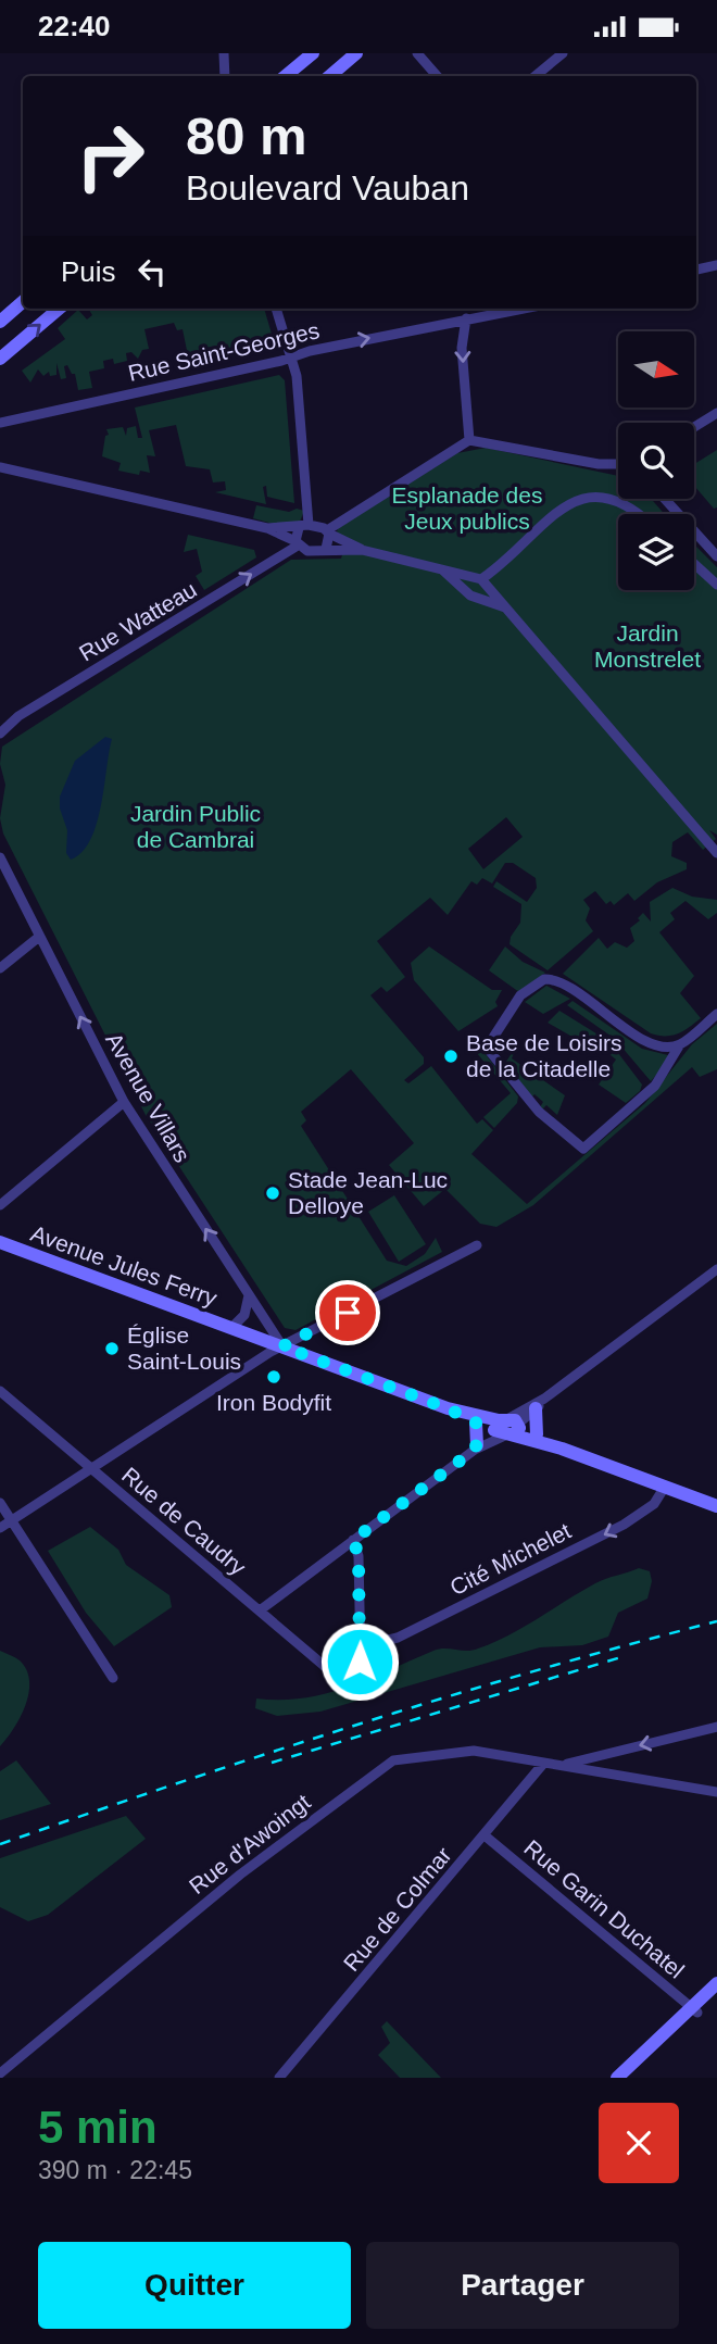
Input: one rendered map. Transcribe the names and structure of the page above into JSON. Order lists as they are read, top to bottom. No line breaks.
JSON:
{"streets":{"main road":["Avenue Jules Ferry"],"street":["Rue Saint-Georges","Rue Watteau","Avenue Villars","Rue de Caudry","Cité Michelet","Rue d'Awoingt","Rue de Colmar","Rue Garin Duchatel"]},"crossings":[["Avenue Villars","Avenue Jules Ferry"],["Avenue Jules Ferry","Cité Michelet"],["Rue de Caudry","Cité Michelet"],["Rue d'Awoingt","Rue de Colmar"],["Rue de Colmar","Rue Garin Duchatel"]],"one_way":["Rue Saint-Georges","Rue Watteau","Avenue Villars","Cité Michelet"],"parks":["Esplanade des Jeux publics","Jardin Monstrelet","Jardin Public de Cambrai"],"places":["Base de Loisirs de la Citadelle","Stade Jean-Luc Delloye","Église Saint-Louis","Iron Bodyfit"],"north":"right","page":{"status":"22:40","turn":["80 m","Boulevard Vauban"],"then":"Puis","heading":["5 min","390 m · 22:45"],"buttons":["Quitter","Partager"]}}
